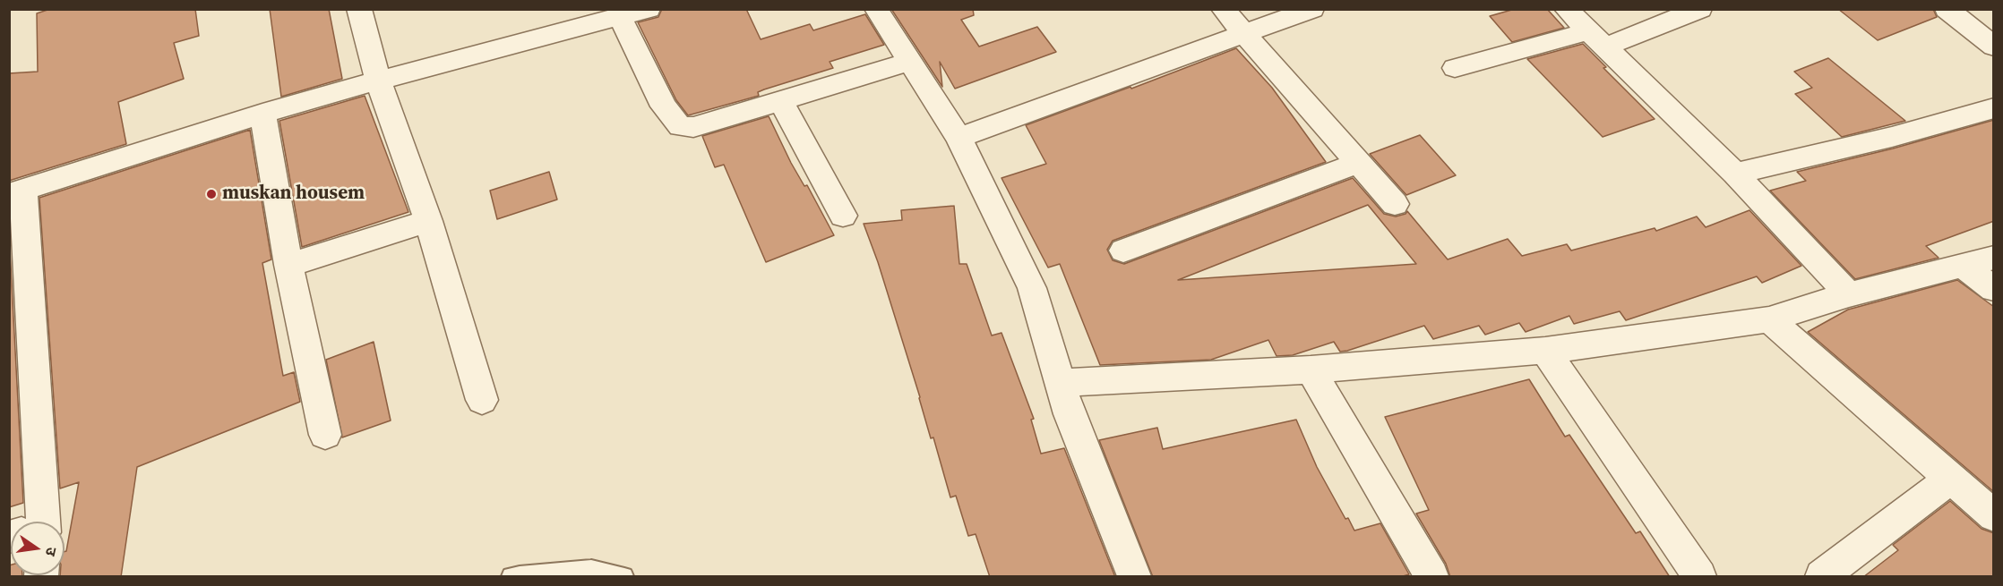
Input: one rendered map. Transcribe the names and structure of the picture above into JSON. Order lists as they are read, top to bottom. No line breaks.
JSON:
{"places":["muskan housem"],"north":"right"}
